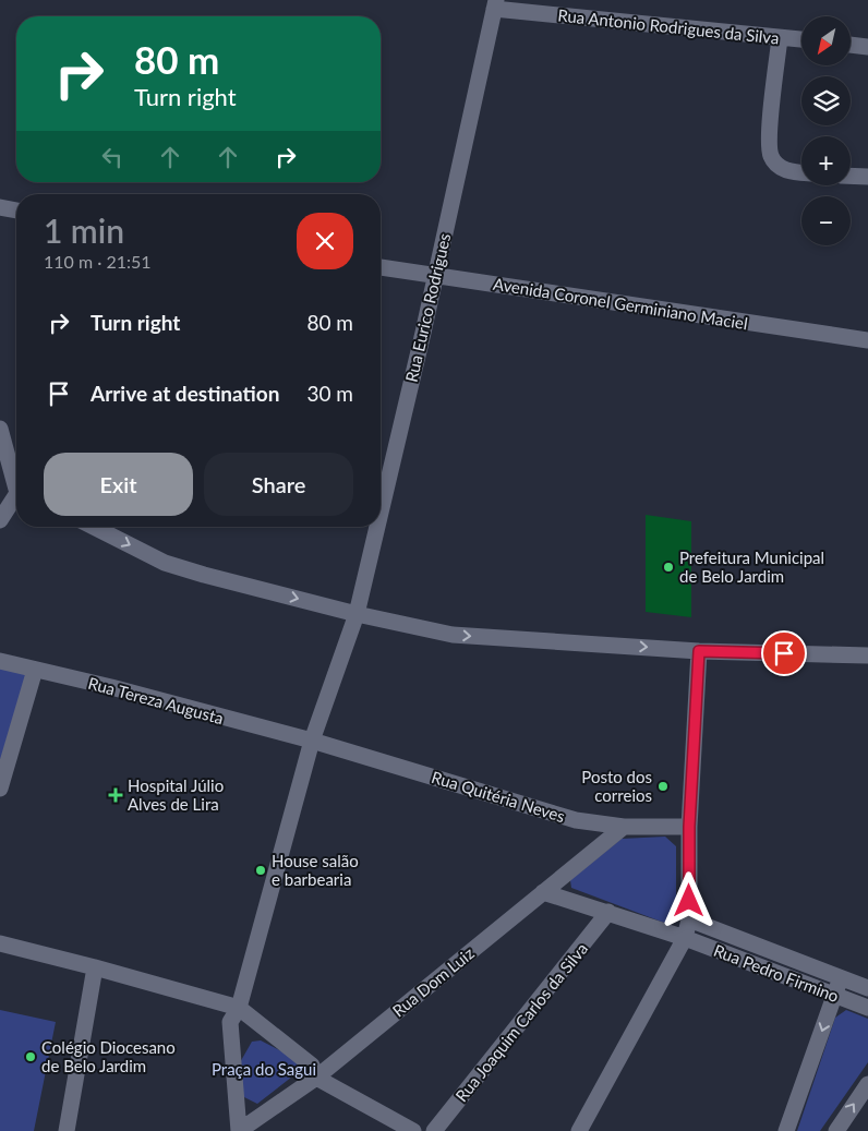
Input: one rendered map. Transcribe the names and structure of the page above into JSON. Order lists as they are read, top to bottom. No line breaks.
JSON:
{"streets":{"street":["Rua Antonio Rodrigues da Silva","Avenida Coronel Germiniano Maciel","Rua Eurico Rodrigues","Rua Tereza Augusta","Rua Quitéria Neves","Rua Pedro Firmino","Rua Dom Luiz","Rua Joaquim Carlos da Silva"]},"crossings":[["Rua Antonio Rodrigues da Silva","Rua Eurico Rodrigues"],["Avenida Coronel Germiniano Maciel","Rua Eurico Rodrigues"],["Rua Eurico Rodrigues","Rua Tereza Augusta"],["Rua Eurico Rodrigues","Rua Quitéria Neves"],["Rua Eurico Rodrigues","Rua Dom Luiz"],["Rua Tereza Augusta","Rua Quitéria Neves"],["Rua Quitéria Neves","Rua Dom Luiz"],["Rua Pedro Firmino","Rua Dom Luiz"],["Rua Pedro Firmino","Rua Joaquim Carlos da Silva"]],"parks":["Praça do Sagui"],"places":{"other":["Prefeitura Municipal de Belo Jardim","Posto dos correios","House salão e barbearia","Colégio Diocesano de Belo Jardim"],"health":["Hospital Júlio Alves de Lira"]},"north":"bottom left","page":{"map_buttons":["+","−"],"turn":["80 m","Turn right"],"heading":["1 min","110 m · 21:51"],"list":[{"name":"Turn right","value":"80 m"},{"name":"Arrive at destination","value":"30 m"}],"buttons":["Exit","Share"]}}
